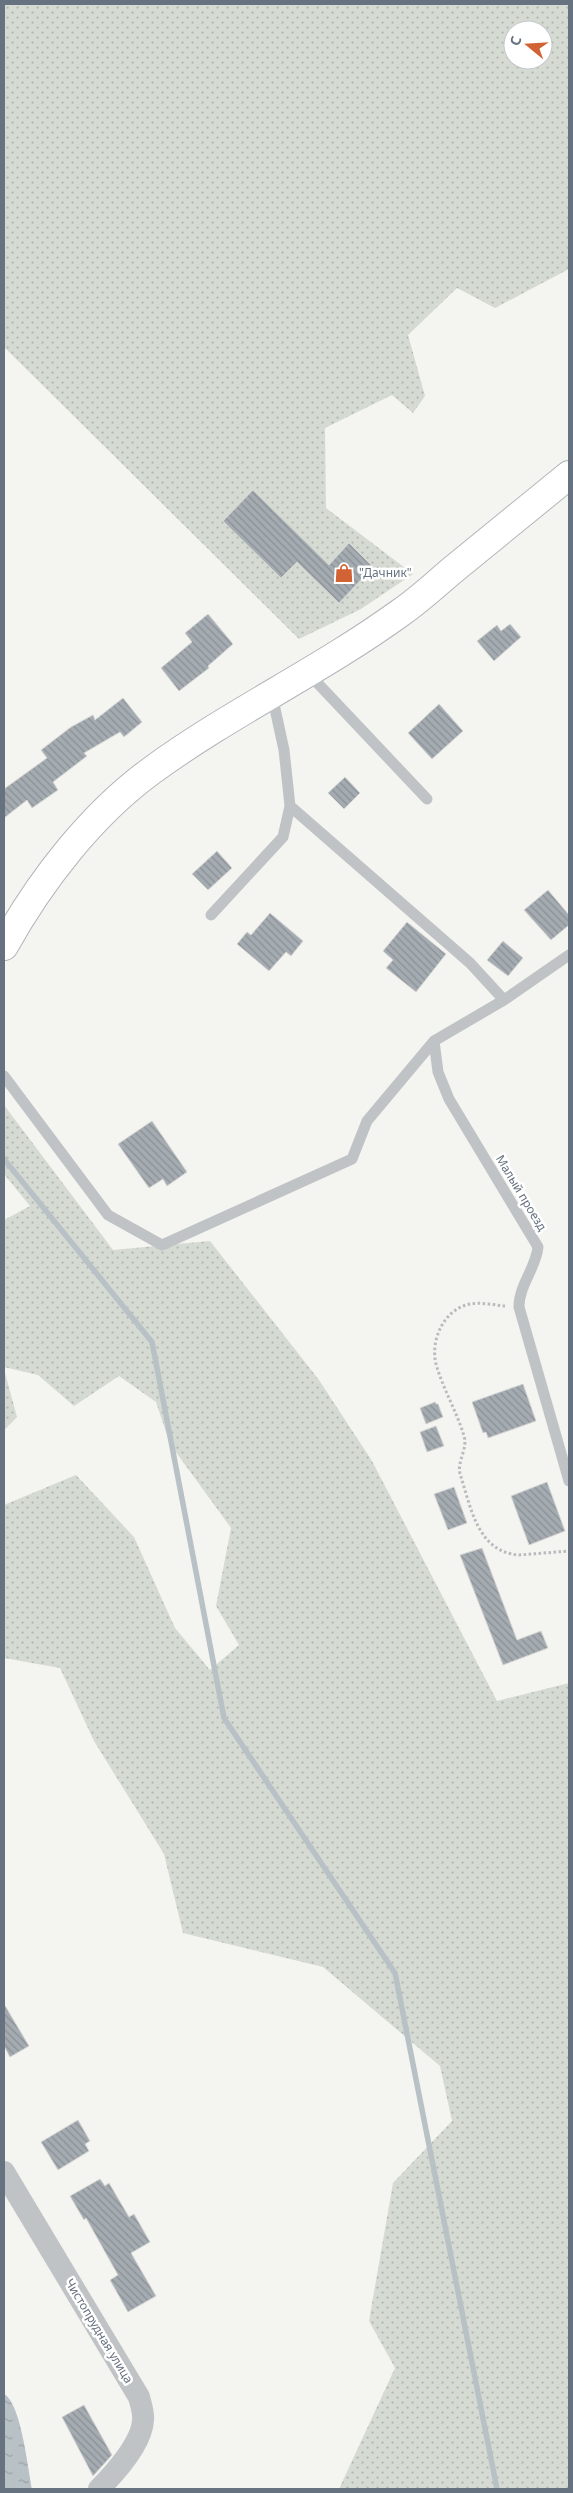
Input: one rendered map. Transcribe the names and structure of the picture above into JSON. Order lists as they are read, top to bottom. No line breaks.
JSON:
{"streets":{"street":["Чистопрудная улица"],"lane":["Малый проезд"]},"places":{"shop":["\"Дачник\""]},"north":"left"}
